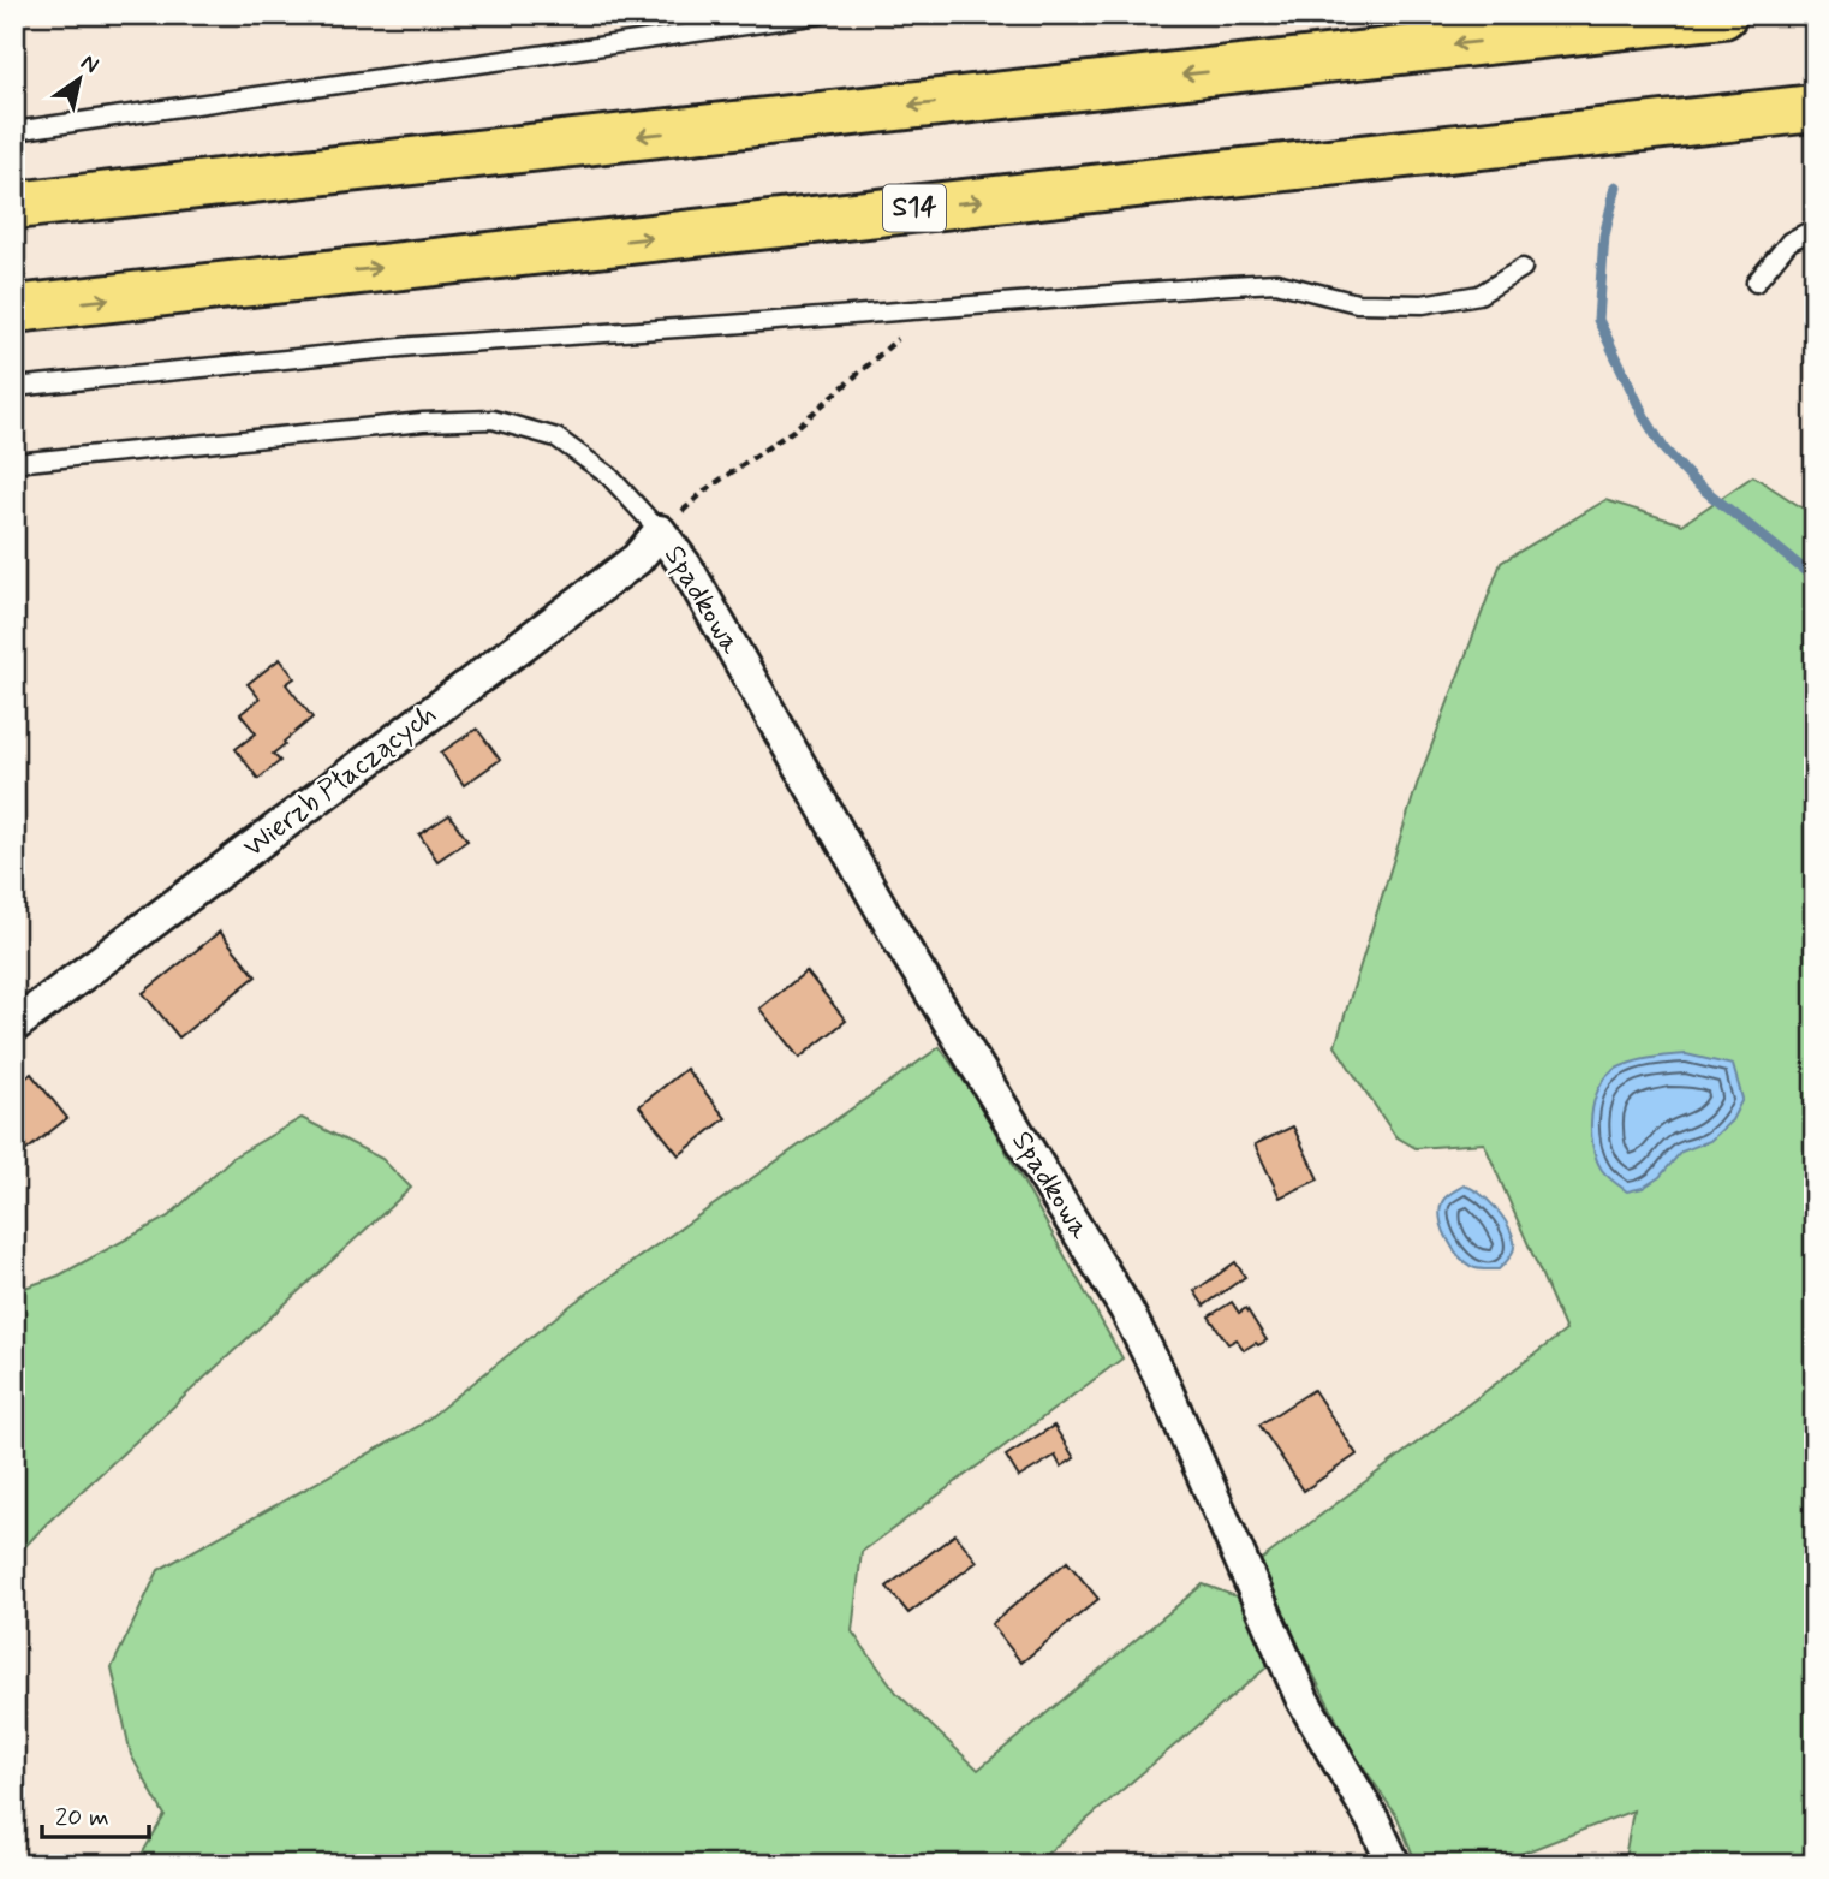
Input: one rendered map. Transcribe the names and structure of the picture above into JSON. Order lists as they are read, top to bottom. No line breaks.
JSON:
{"streets":{"highway":["S14"],"street":["Spadkowa","Wierzb Płaczących"]},"crossings":[["Spadkowa","Wierzb Płaczących"]],"scale_bar":"20 m","north":"top right"}
